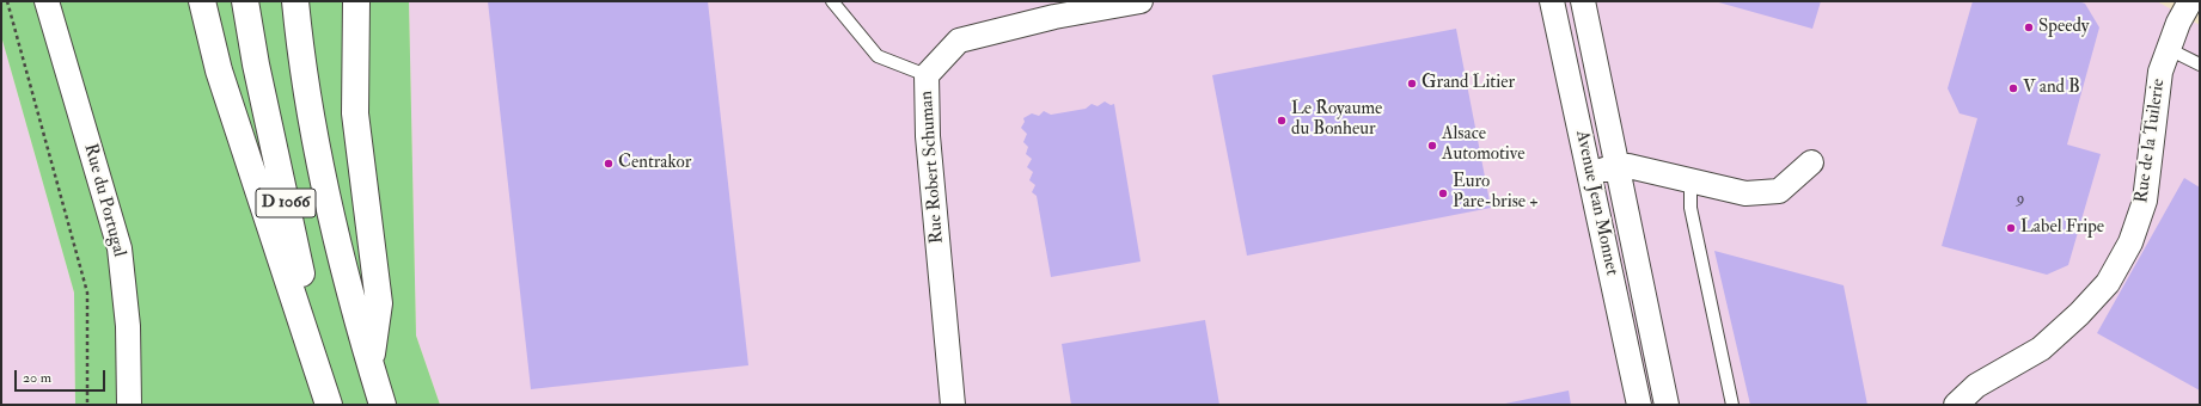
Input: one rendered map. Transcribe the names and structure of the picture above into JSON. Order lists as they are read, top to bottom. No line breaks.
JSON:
{"streets":{"highway":["D 1066"],"street":["Rue de la Tuilerie","Rue Robert Schuman","Rue du Portugal","Avenue Jean Monnet"]},"places":["Speedy","Grand Litier","V and B","Le Royaume du Bonheur","Alsace Automotive","Centrakor","Euro Pare-brise +","Label Fripe"],"house_numbers":["9"],"scale_bar":"20 m"}
